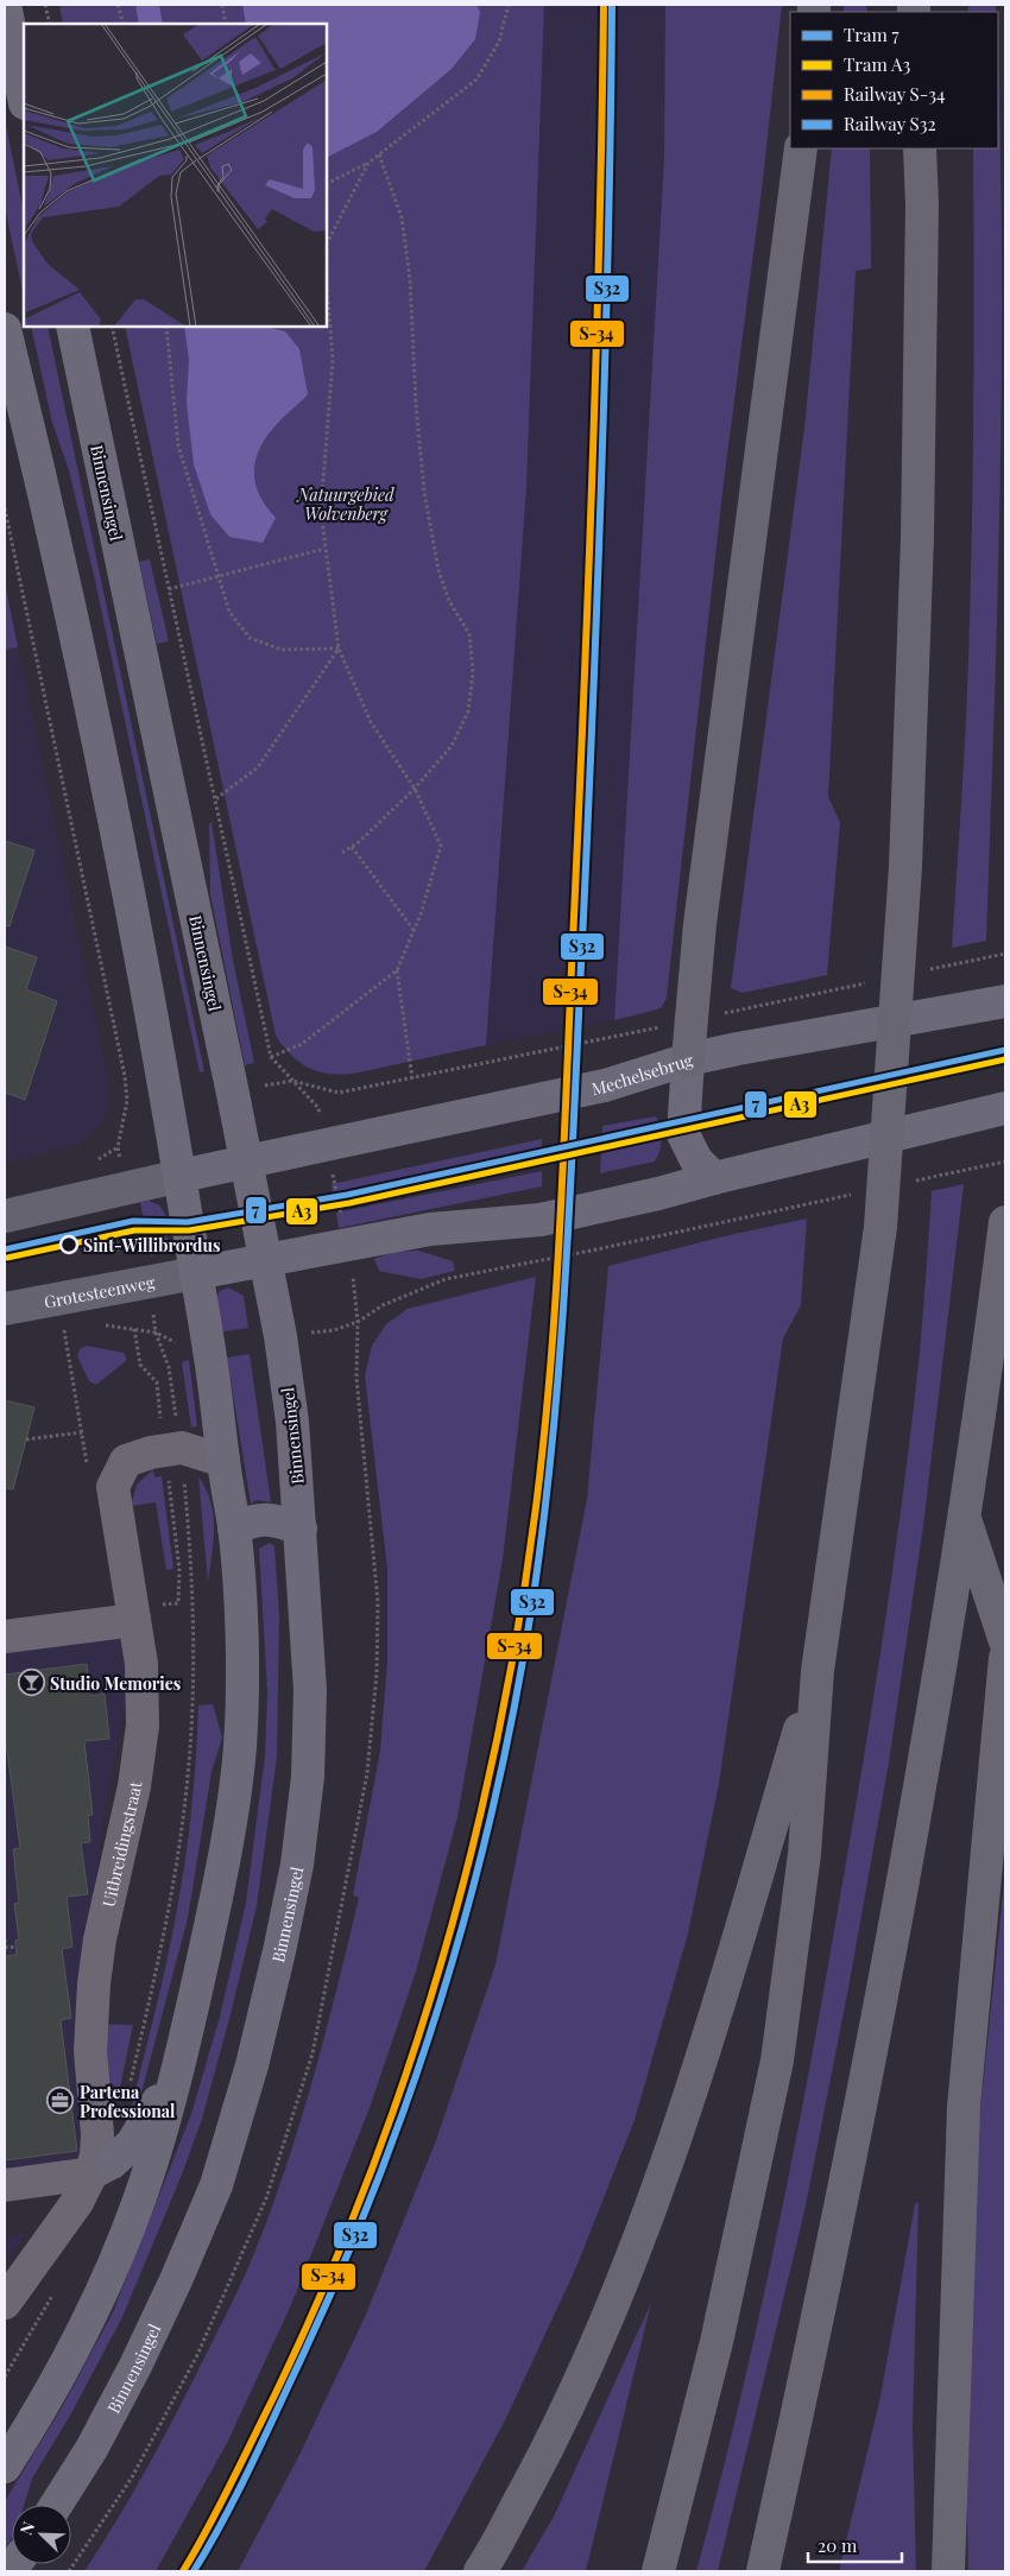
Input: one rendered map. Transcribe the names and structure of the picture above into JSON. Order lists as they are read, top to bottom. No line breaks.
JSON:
{"streets":{"main road":["Binnensingel","Mechelsebrug","Grotesteenweg"],"street":["Uitbreidingstraat"]},"crossings":[["Binnensingel","Mechelsebrug"]],"parks":["Natuurgebied Wolvenberg"],"places":{"other":["Sint-Willibrordus"],"bar":["Studio Memories"],"office":["Partena Professional"]},"lines":["rail line S-34","rail line S32","tram line 7","tram line A3"],"legend":["Tram 7","Tram A3","Railway S-34","Railway S32"],"scale_bar":"20 m","north":"top left"}
